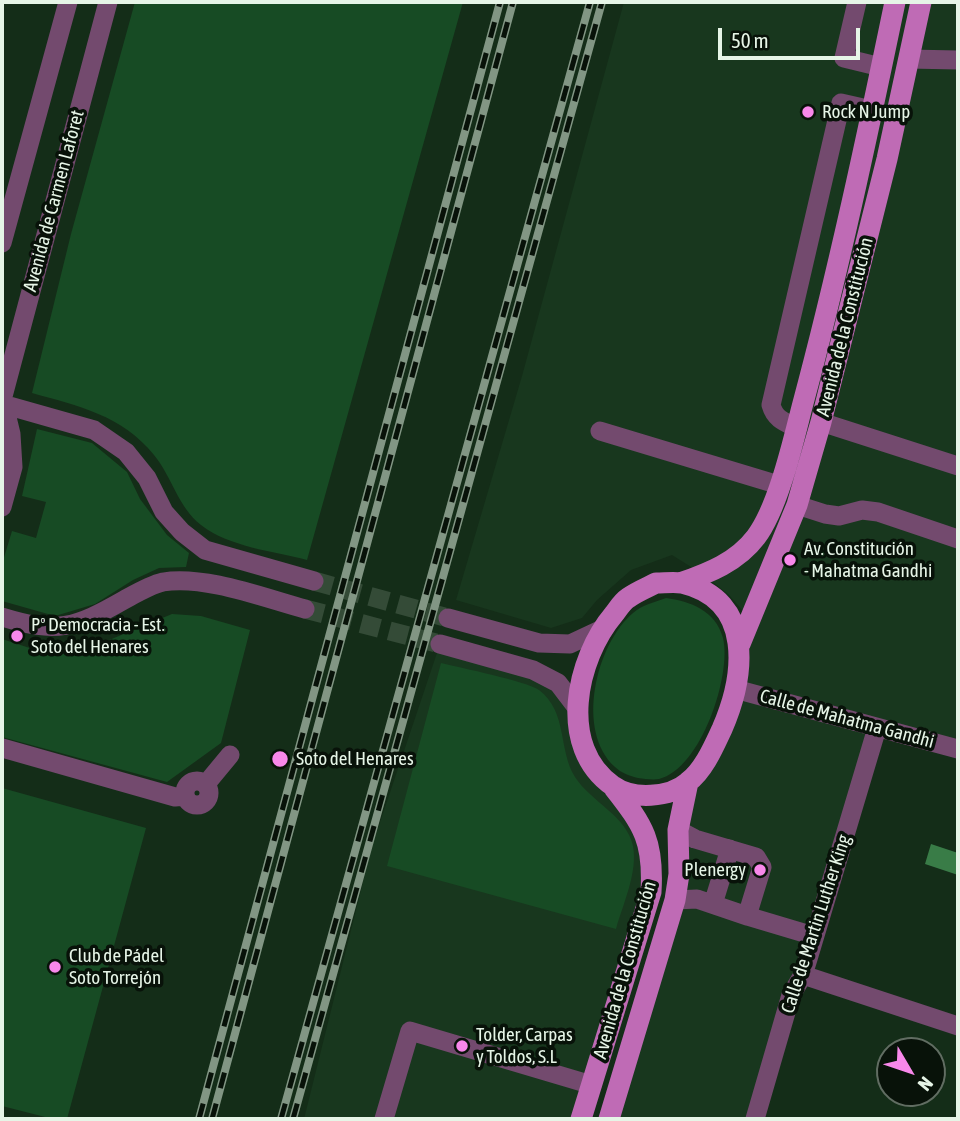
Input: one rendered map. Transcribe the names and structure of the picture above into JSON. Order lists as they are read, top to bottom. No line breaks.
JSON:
{"streets":{"main road":["Avenida de la Constitución"],"street":["Avenida de Carmen Laforet","Calle de Mahatma Gandhi","Calle de Martin Luther King"]},"crossings":[["Avenida de la Constitución","Calle de Mahatma Gandhi"],["Calle de Mahatma Gandhi","Calle de Martin Luther King"]],"places":["Rock N Jump","Av. Constitución - Mahatma Gandhi","Pº Democracia - Est. Soto del Henares","Soto del Henares","Plenergy","Club de Pádel Soto Torrejón","Tolder, Carpas y Toldos, S.L"],"scale_bar":"50 m","north":"bottom right"}
